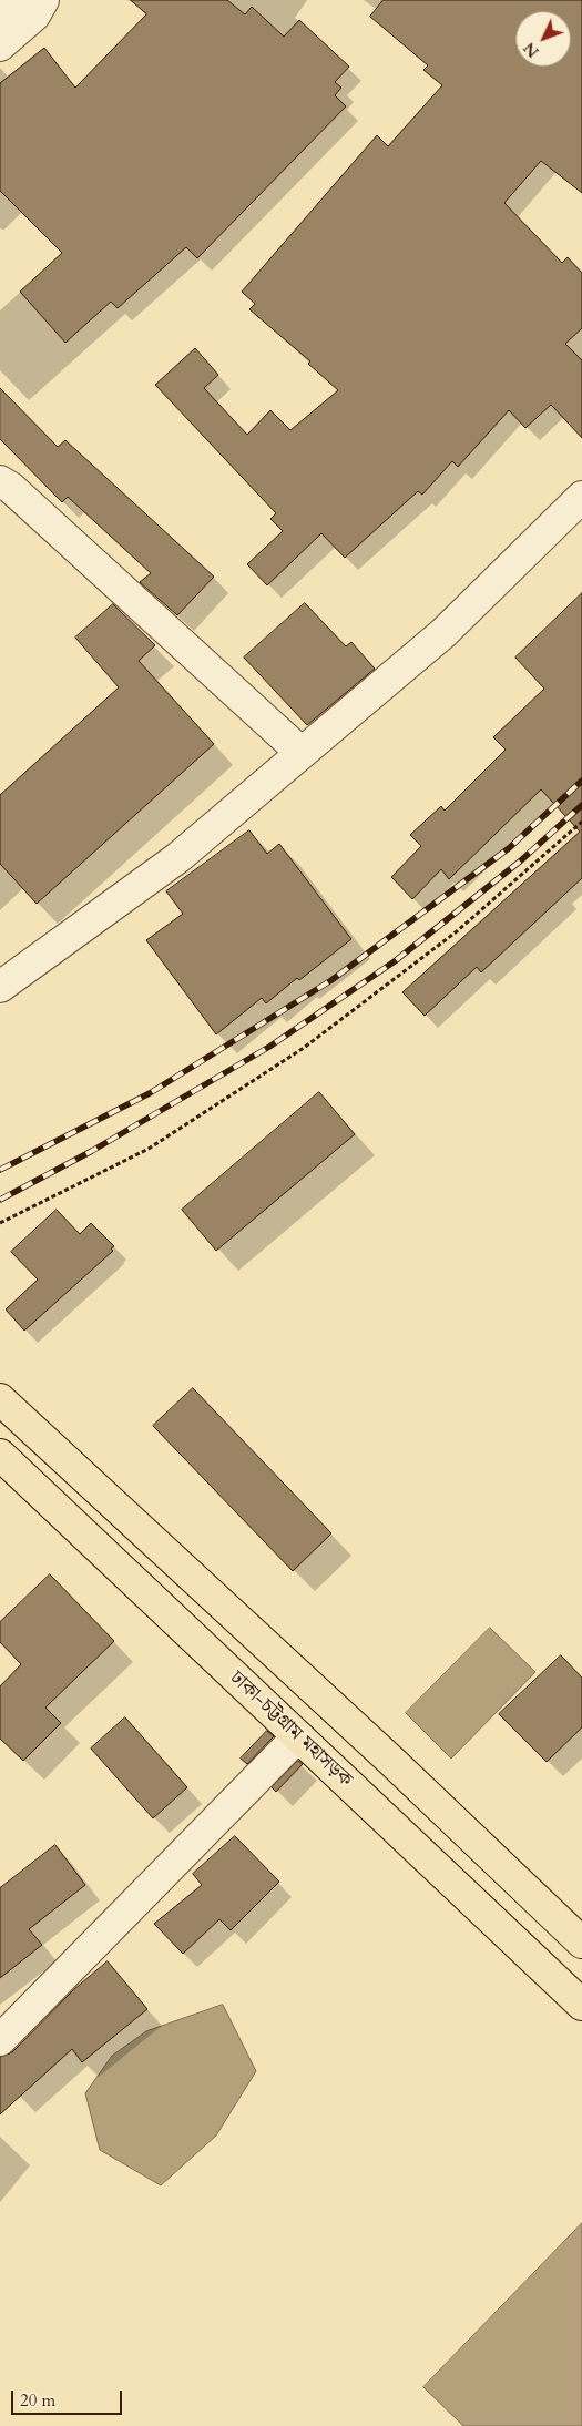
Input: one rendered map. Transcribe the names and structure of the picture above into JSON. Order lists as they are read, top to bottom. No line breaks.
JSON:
{"streets":{"highway":["ঢাকা-চট্টগ্রাম মহাসড়ক"]},"scale_bar":"20 m","north":"bottom left"}
